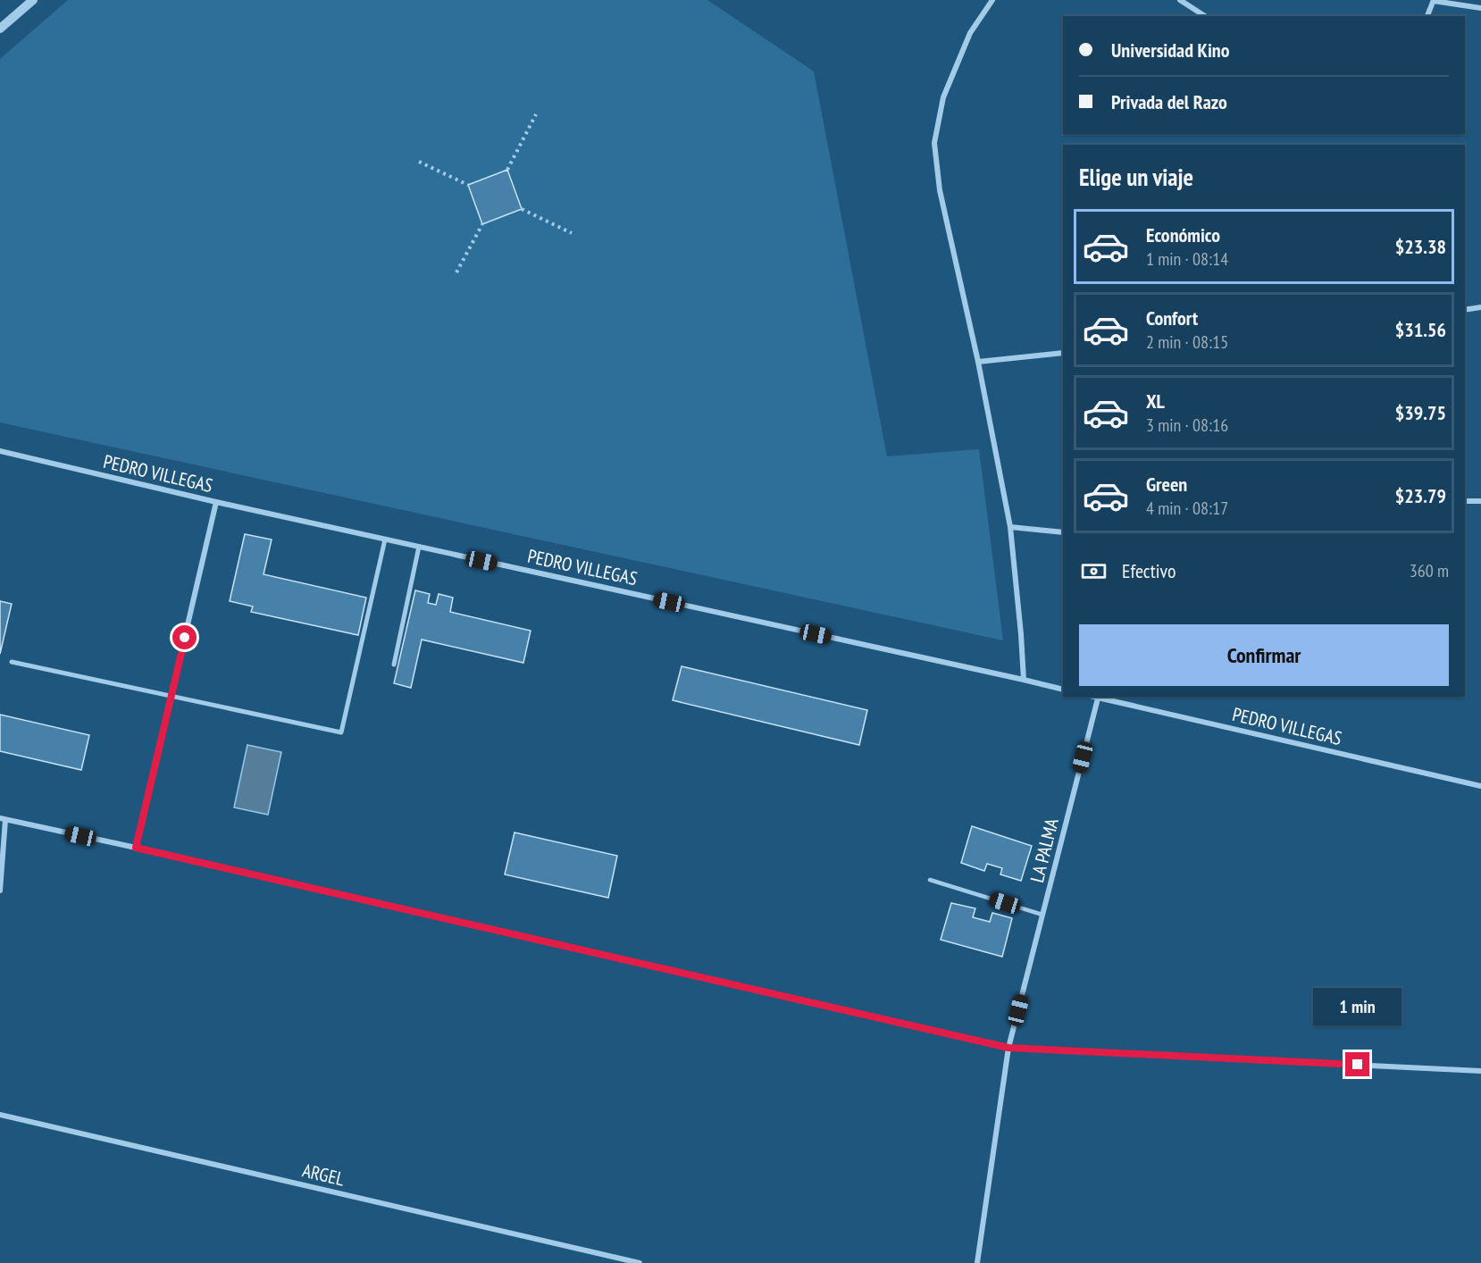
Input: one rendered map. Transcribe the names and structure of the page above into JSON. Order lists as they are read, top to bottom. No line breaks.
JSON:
{"streets":{"street":["PEDRO VILLEGAS","LA PALMA","ARGEL"]},"crossings":[["PEDRO VILLEGAS","LA PALMA"]],"page":{"banner":["Universidad Kino","Privada del Razo"],"heading":"Elige un viaje","list":[{"name":"Económico","note":"1 min · 08:14","value":"$23.38"},{"name":"Confort","note":"2 min · 08:15","value":"$31.56"},{"name":"XL","note":"3 min · 08:16","value":"$39.75"},{"name":"Green","note":"4 min · 08:17","value":"$23.79"}],"pay":["Efectivo","360 m"],"buttons":"Confirmar","bubble":"1 min"}}
